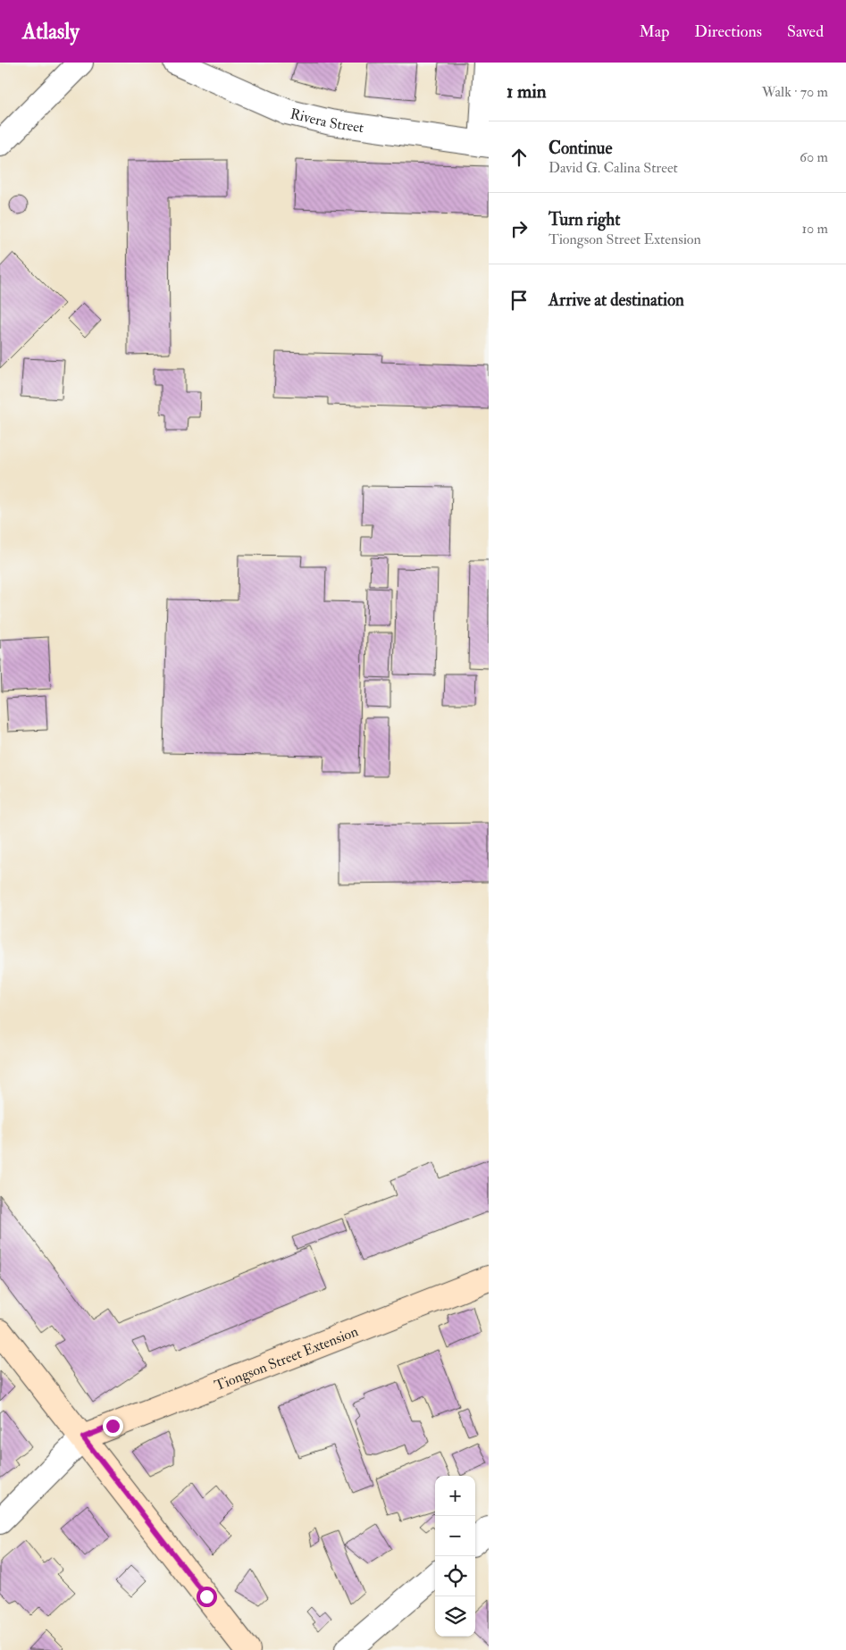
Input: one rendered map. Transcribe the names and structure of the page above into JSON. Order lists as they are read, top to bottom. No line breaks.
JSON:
{"streets":{"street":["Rivera Street","Tiongson Street Extension"]},"page":{"header":"Atlasly","nav":["Map","Directions","Saved"],"heading":["1 min","Walk · 70 m"],"list":[["Continue","David G. Calina Street","60 m"],["Turn right","Tiongson Street Extension","10 m"],"Arrive at destination"],"map_buttons":["+","−"]}}
